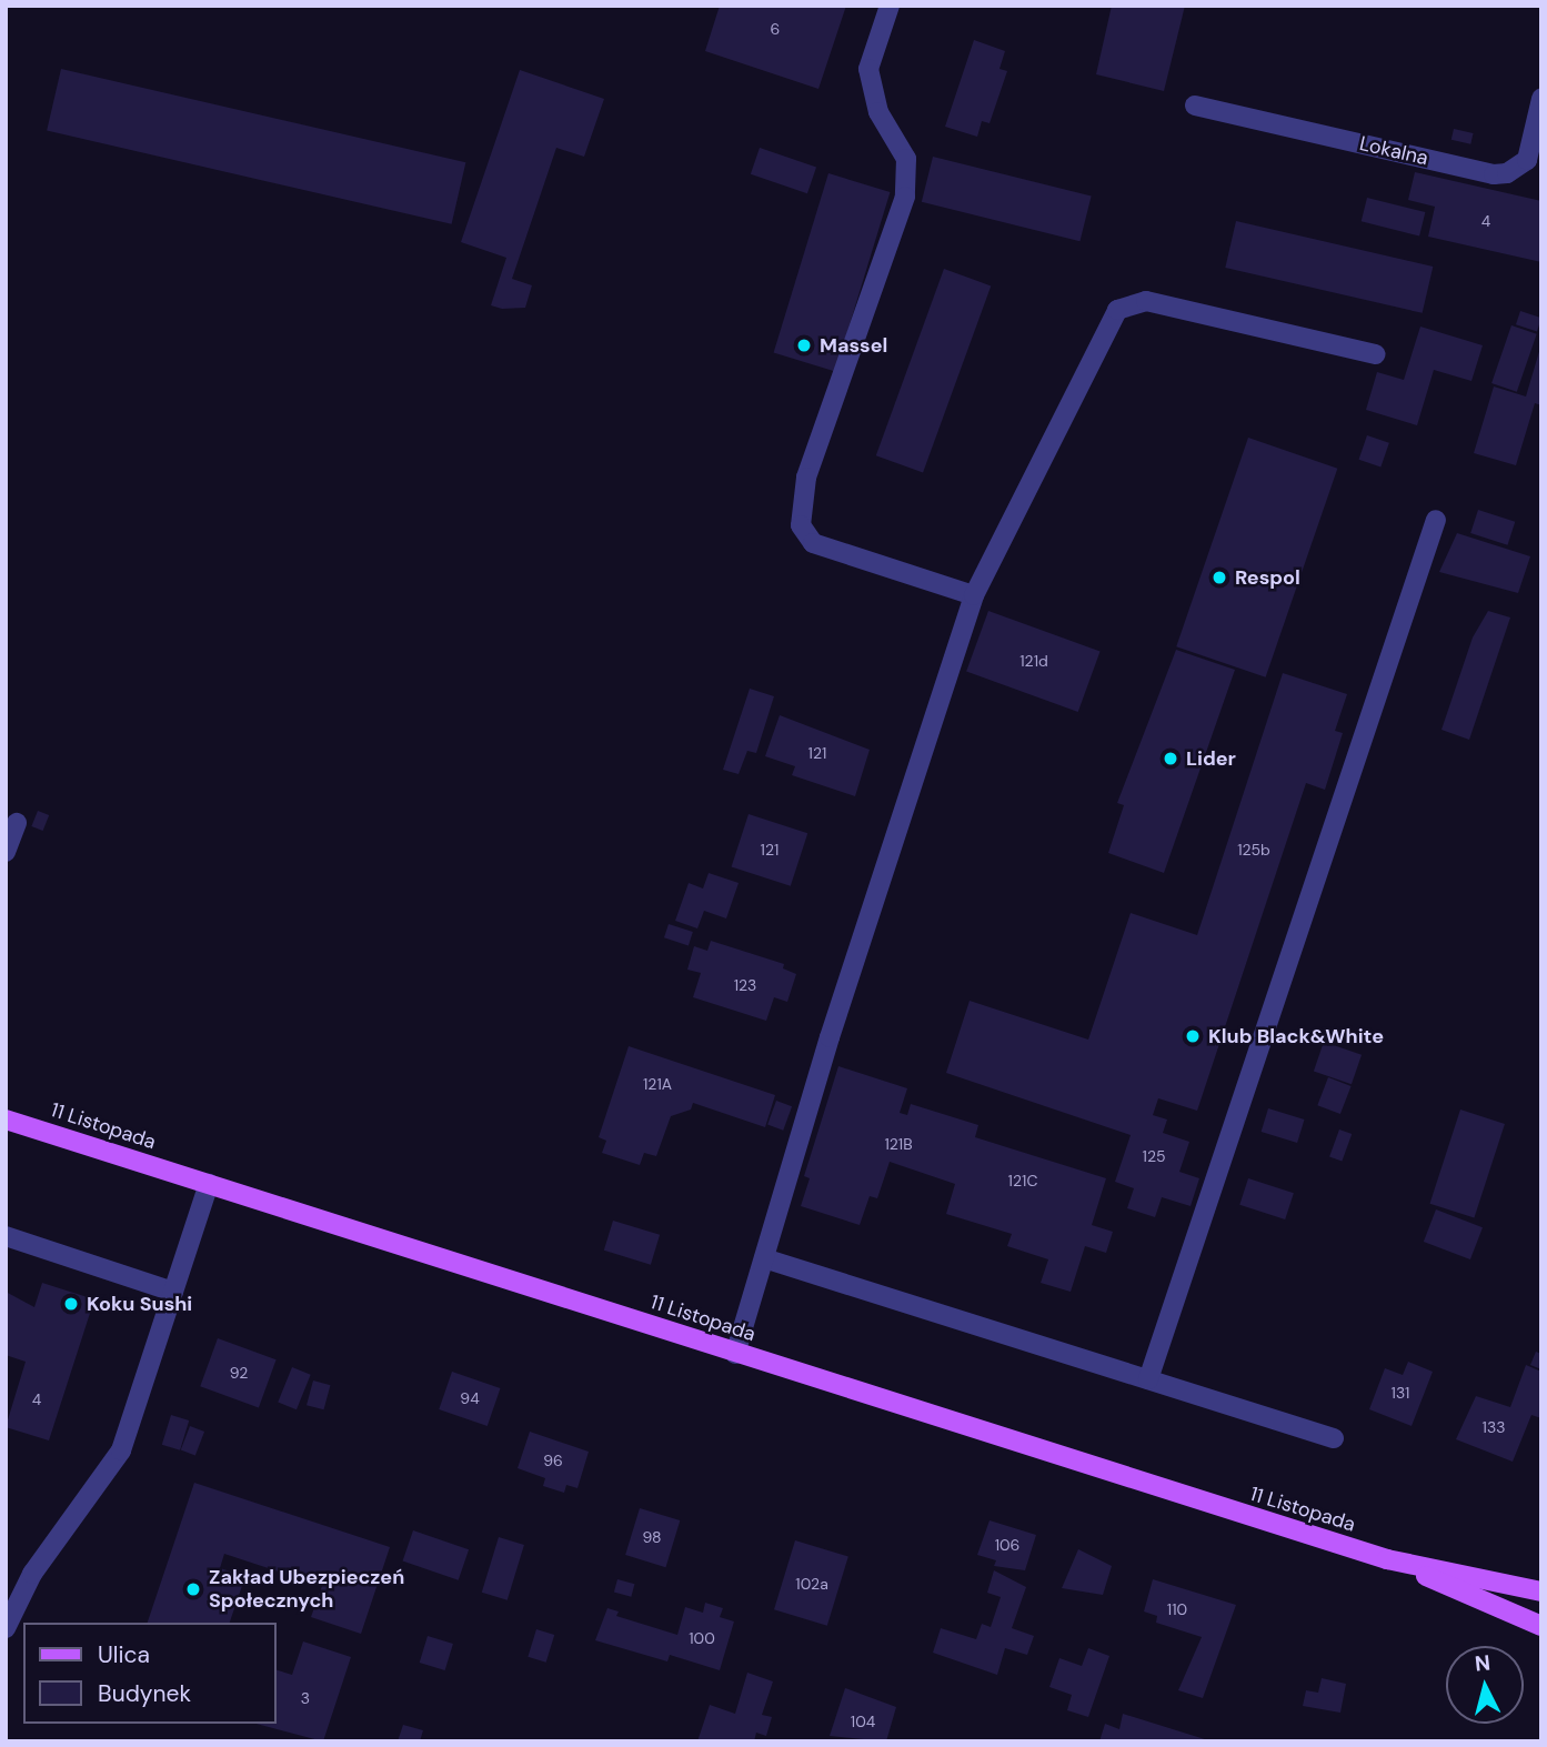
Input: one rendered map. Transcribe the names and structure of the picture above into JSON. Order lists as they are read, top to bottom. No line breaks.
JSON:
{"streets":{"main road":["11 Listopada"],"street":["Lokalna"]},"places":["Massel","Respol","Lider","Klub Black&White","Koku Sushi","Zakład Ubezpieczeń Społecznych"],"house_numbers":["6","4","121d","121","121","125b","123","121A","121B","125","121C","92","131","94","4","133","96","98","106","102a","110","100","3","104"],"legend":["Ulica","Budynek"],"north":"top"}
